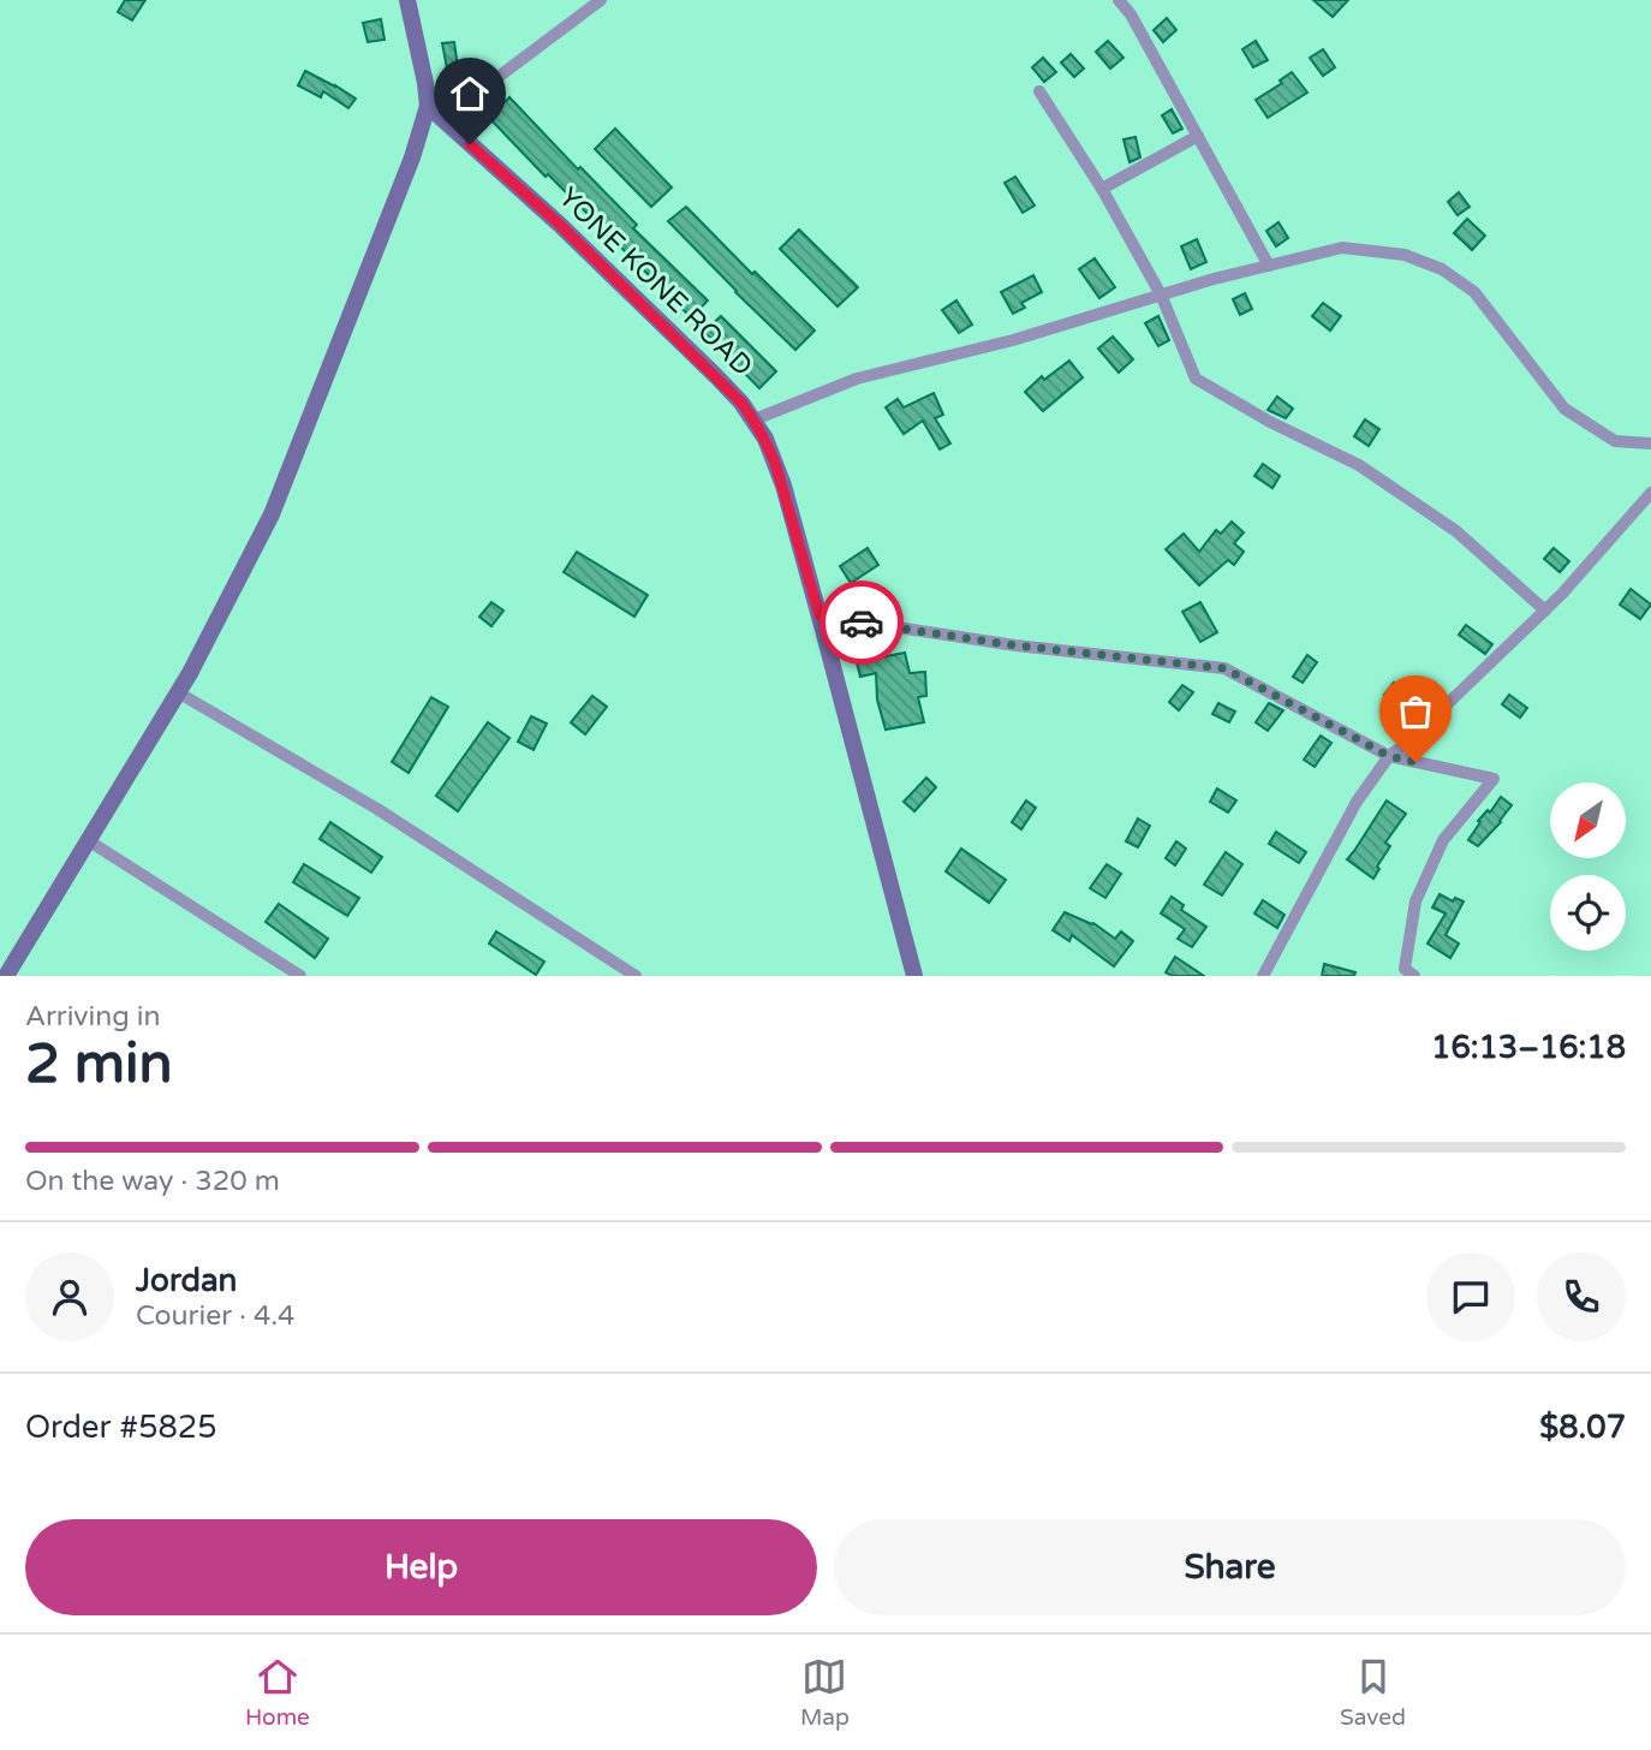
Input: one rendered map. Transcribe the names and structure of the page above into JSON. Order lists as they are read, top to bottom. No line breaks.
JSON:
{"streets":{"street":["YONE KONE ROAD"]},"north":"bottom left","page":{"heading":["2 min","Arriving in","16:13–16:18"],"panel":["Jordan","Courier · 4.4","Order #5825","$8.07"],"bar":"On the way · 320 m","buttons":["Help","Share"],"tabs":["Home","Map","Saved"]}}
